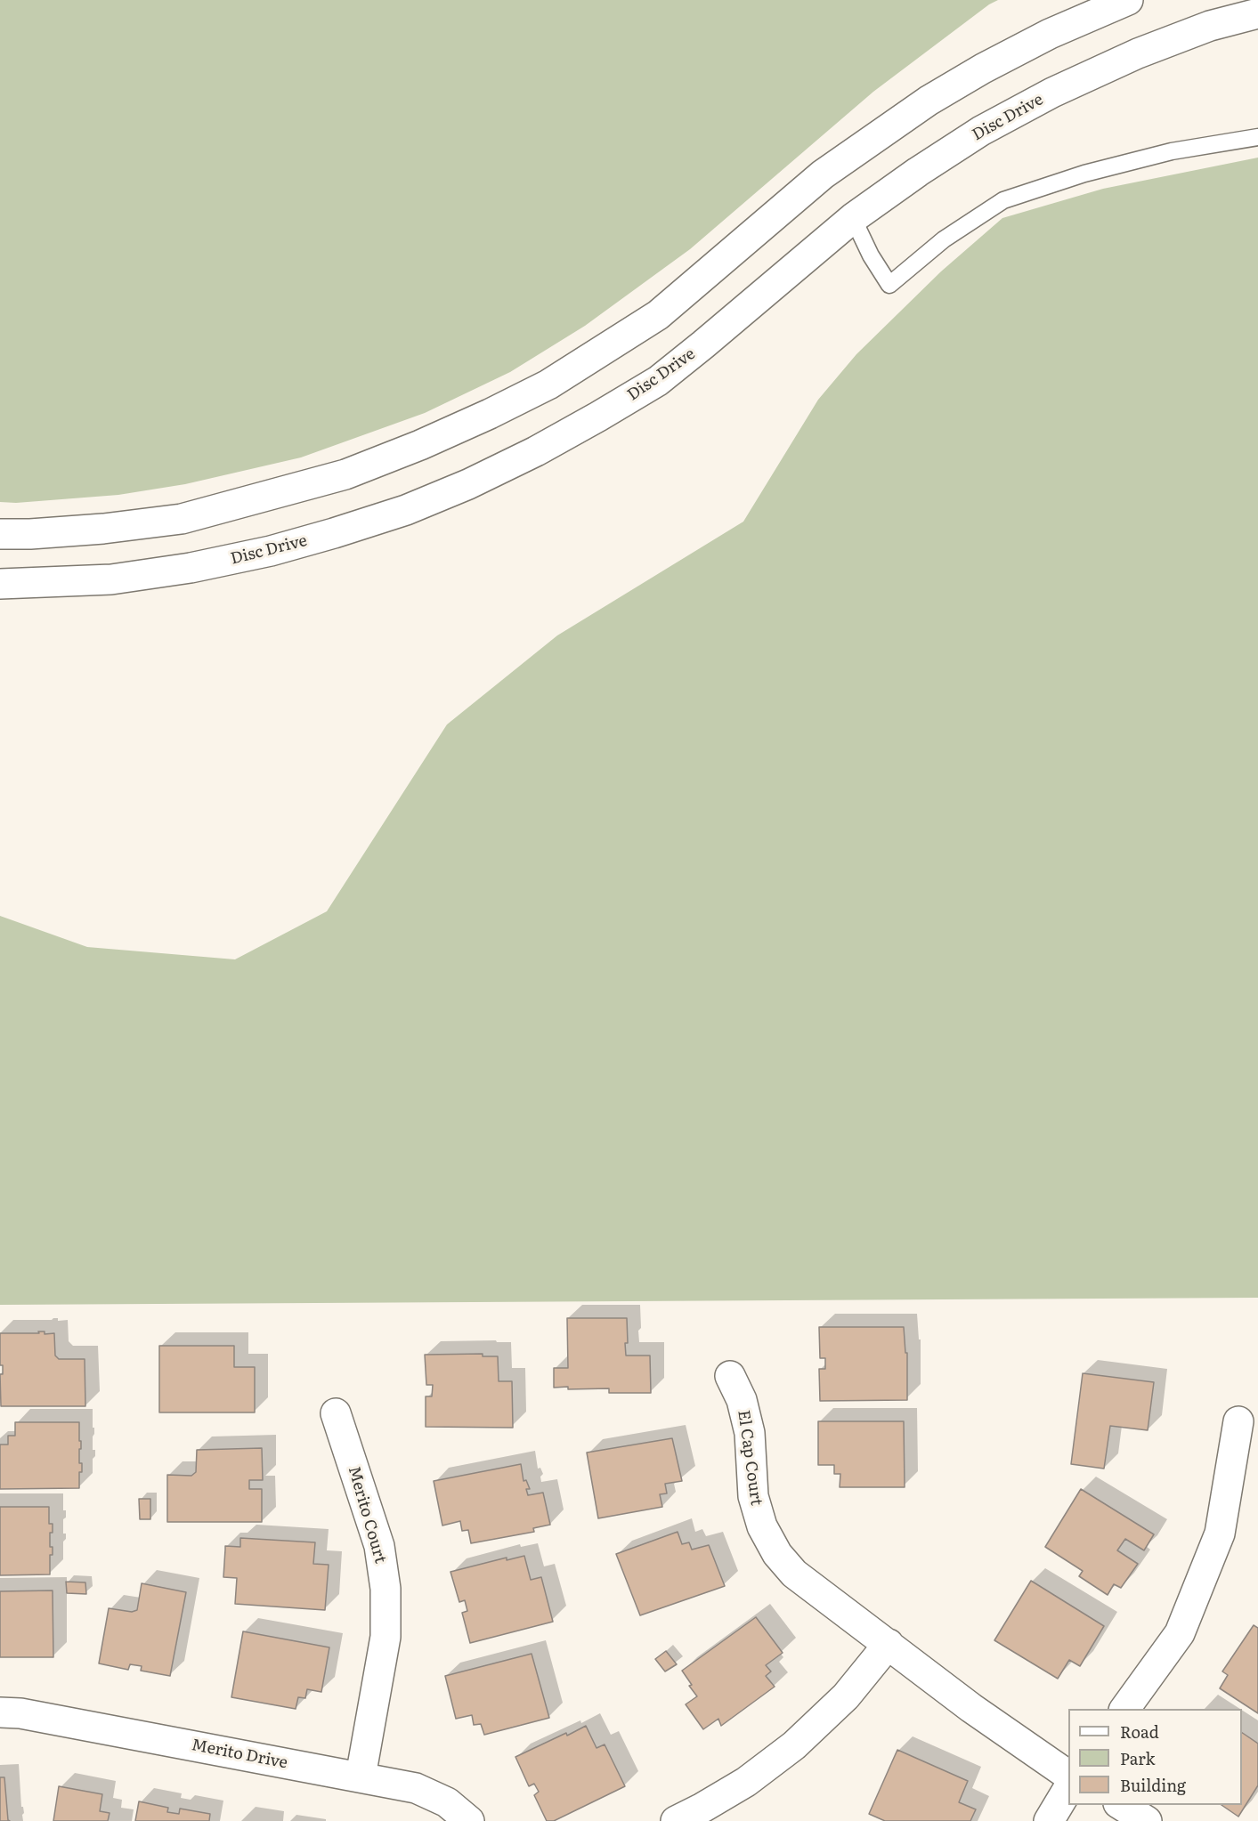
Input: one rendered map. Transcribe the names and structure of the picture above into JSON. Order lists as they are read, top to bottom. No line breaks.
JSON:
{"streets":{"main road":["Disc Drive","El Cap Court","Merito Court","Merito Drive"]},"crossings":[["Merito Court","Merito Drive"]],"legend":["Road","Park","Building"]}
